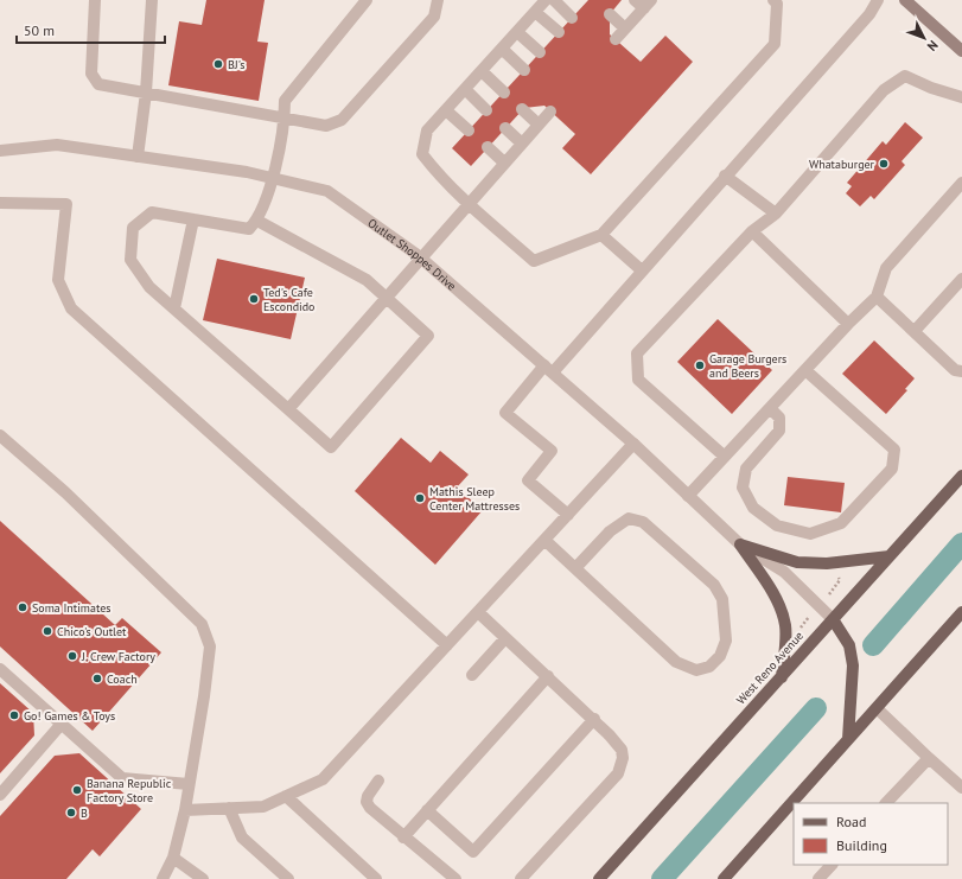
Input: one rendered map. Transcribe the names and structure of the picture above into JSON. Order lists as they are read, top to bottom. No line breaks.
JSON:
{"streets":{"main road":["West Reno Avenue"],"street":["Outlet Shoppes Drive"]},"crossings":[["Outlet Shoppes Drive","West Reno Avenue"]],"places":["BJ's","Whataburger","Ted's Cafe Escondido","Garage Burgers and Beers","Mathis Sleep Center Mattresses","Soma Intimates","Chico's Outlet","J. Crew Factory","Coach","Go! Games & Toys","Banana Republic Factory Store","B"],"legend":["Road","Building"],"scale_bar":"50 m","north":"bottom right"}
